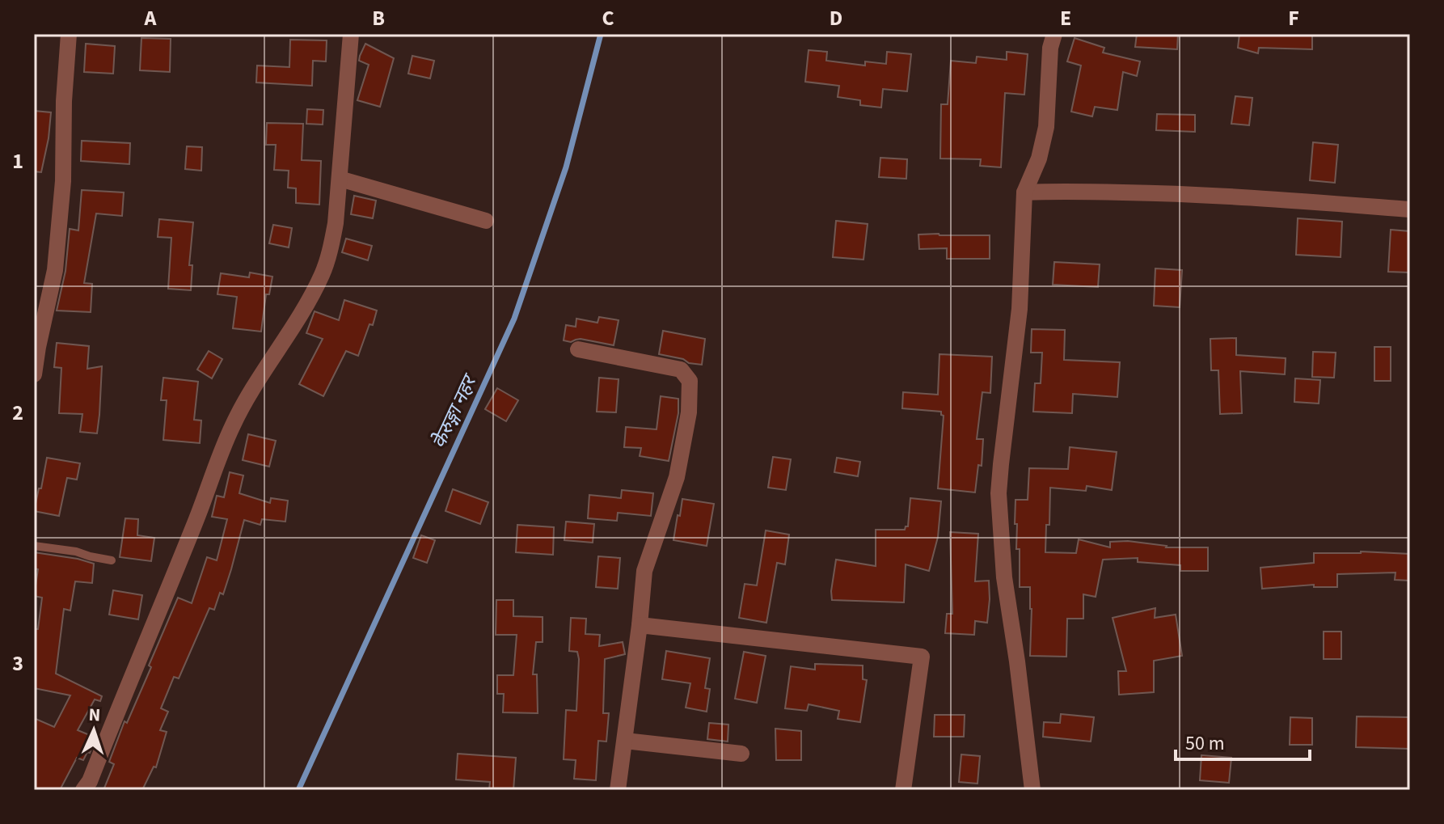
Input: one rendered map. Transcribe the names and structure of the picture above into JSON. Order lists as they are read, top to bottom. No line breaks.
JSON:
{"water":["केेरुङ्गा नहर"],"scale_bar":"50 m","north":"top","grid":{"columns":["A","B","C","D","E","F"],"rows":["1","2","3"]}}
